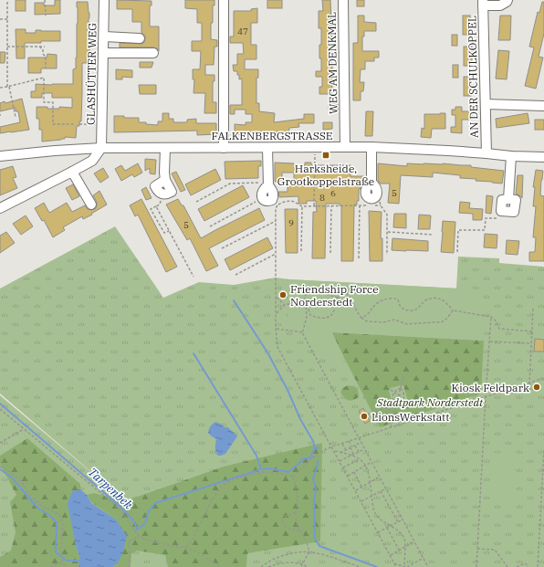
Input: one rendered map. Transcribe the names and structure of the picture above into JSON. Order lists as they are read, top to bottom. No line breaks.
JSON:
{"streets":{"street":["WEG AM DENKMAL","GLASHÜTTER WEG","AN DER SCHULKOPPEL","FALKENBERGSTRASSE"]},"crossings":[["WEG AM DENKMAL","FALKENBERGSTRASSE"],["GLASHÜTTER WEG","FALKENBERGSTRASSE"],["AN DER SCHULKOPPEL","FALKENBERGSTRASSE"]],"water":["Tarpenbek"],"parks":["Stadtpark Norderstedt"],"places":{"transit":["Harksheide, Grootkoppelstraße"],"other":["Friendship Force Norderstedt","Kiosk Feldpark","LionsWerkstatt"]},"house_numbers":["47","6","5","8","9","5"]}
